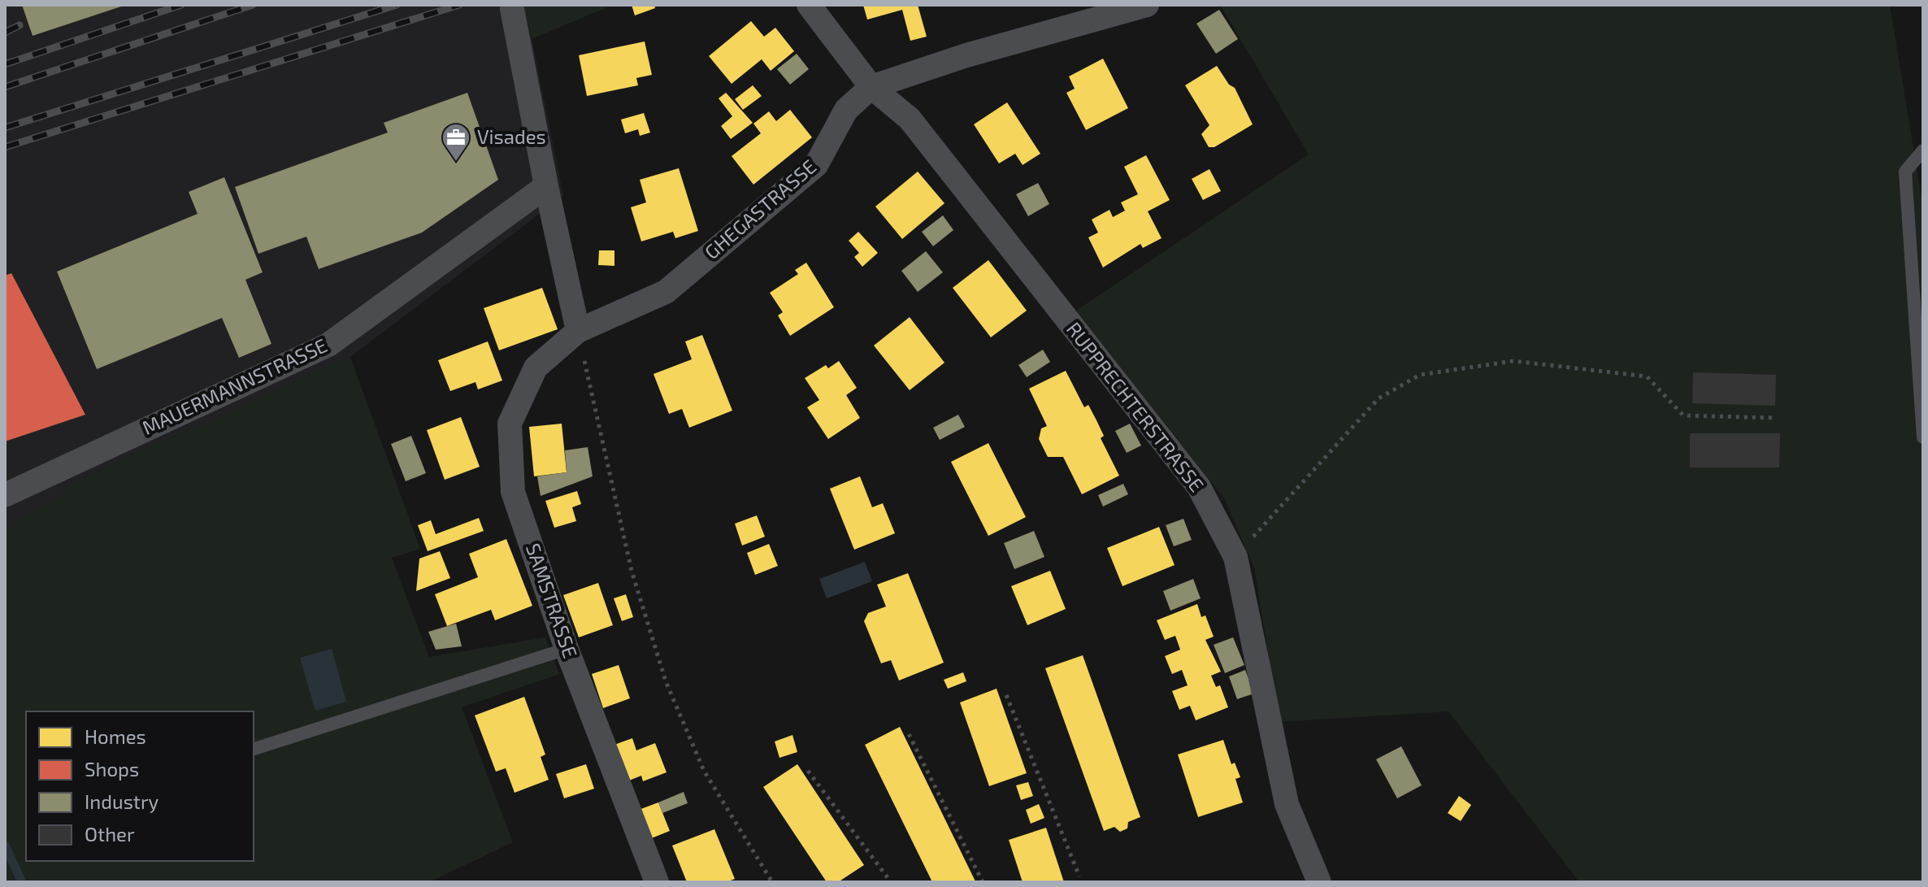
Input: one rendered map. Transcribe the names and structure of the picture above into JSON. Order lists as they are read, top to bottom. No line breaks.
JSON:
{"streets":{"street":["GHEGASTRASSE","MAUERMANNSTRASSE","RUPPRECHTERSTRASSE","SAMSTRASSE"]},"crossings":[["GHEGASTRASSE","RUPPRECHTERSTRASSE"],["GHEGASTRASSE","SAMSTRASSE"]],"places":{"office":["Visades"]},"legend":["Homes","Shops","Industry","Other"]}
